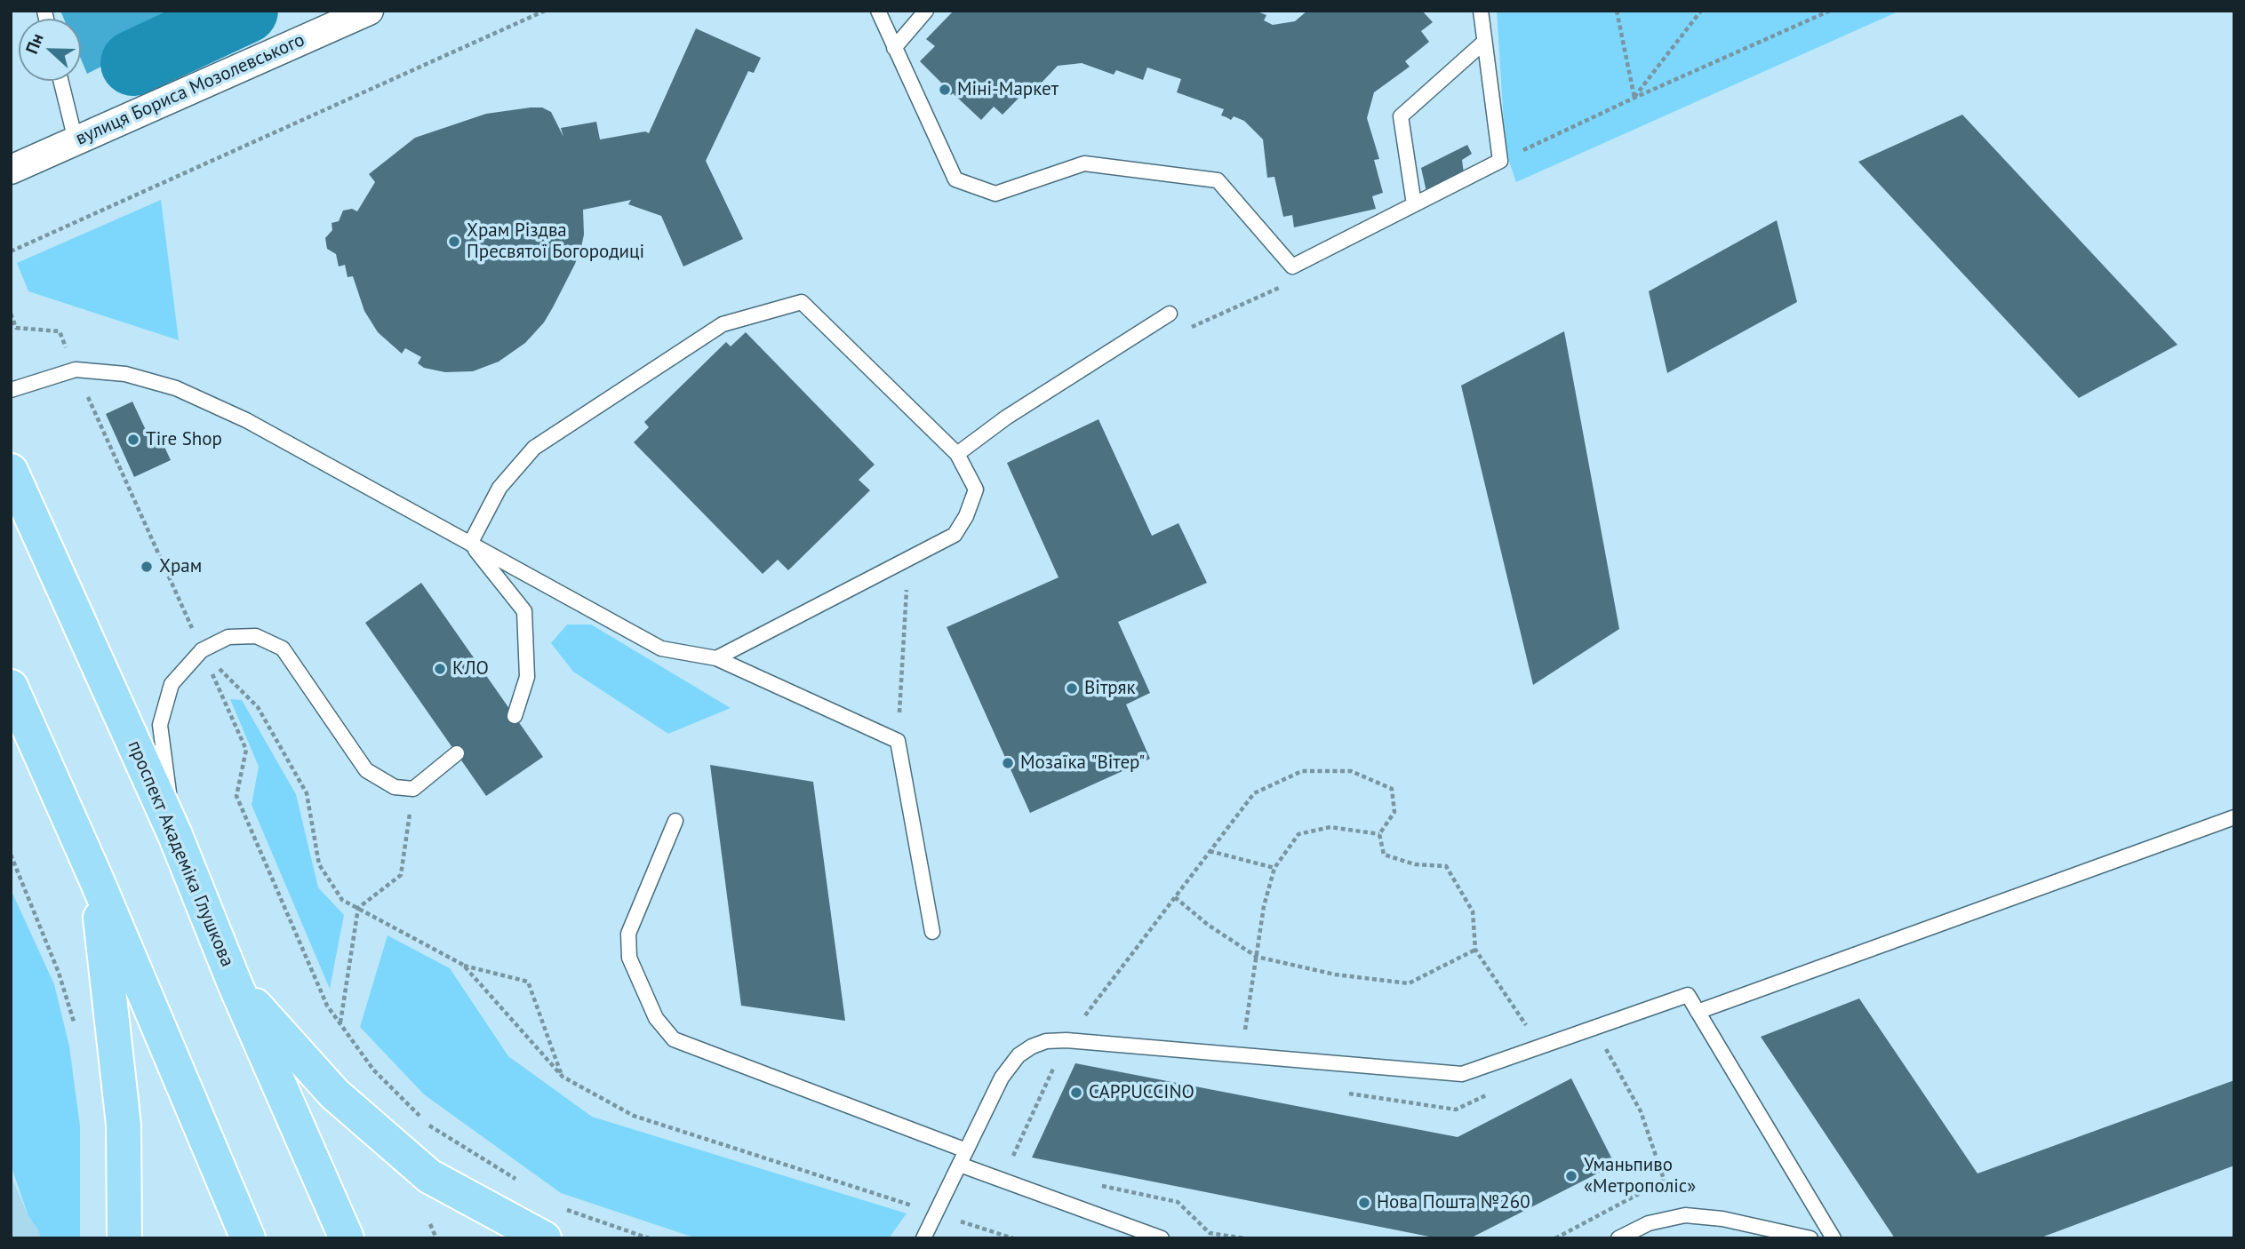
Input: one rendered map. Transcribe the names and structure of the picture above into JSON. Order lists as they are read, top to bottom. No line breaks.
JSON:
{"streets":{"highway":["проспект Академіка Глушкова"],"street":["вулиця Бориса Мозолевського"]},"places":["Міні-Маркет","Храм Різдва Пресвятої Богородиці","Tire Shop","Храм","КЛО","Вітряк","Мозаїка \"Вітер\"","CAPPUCCINO","Уманьпиво «Метрополіс»","Нова Пошта №260"],"north":"left"}
